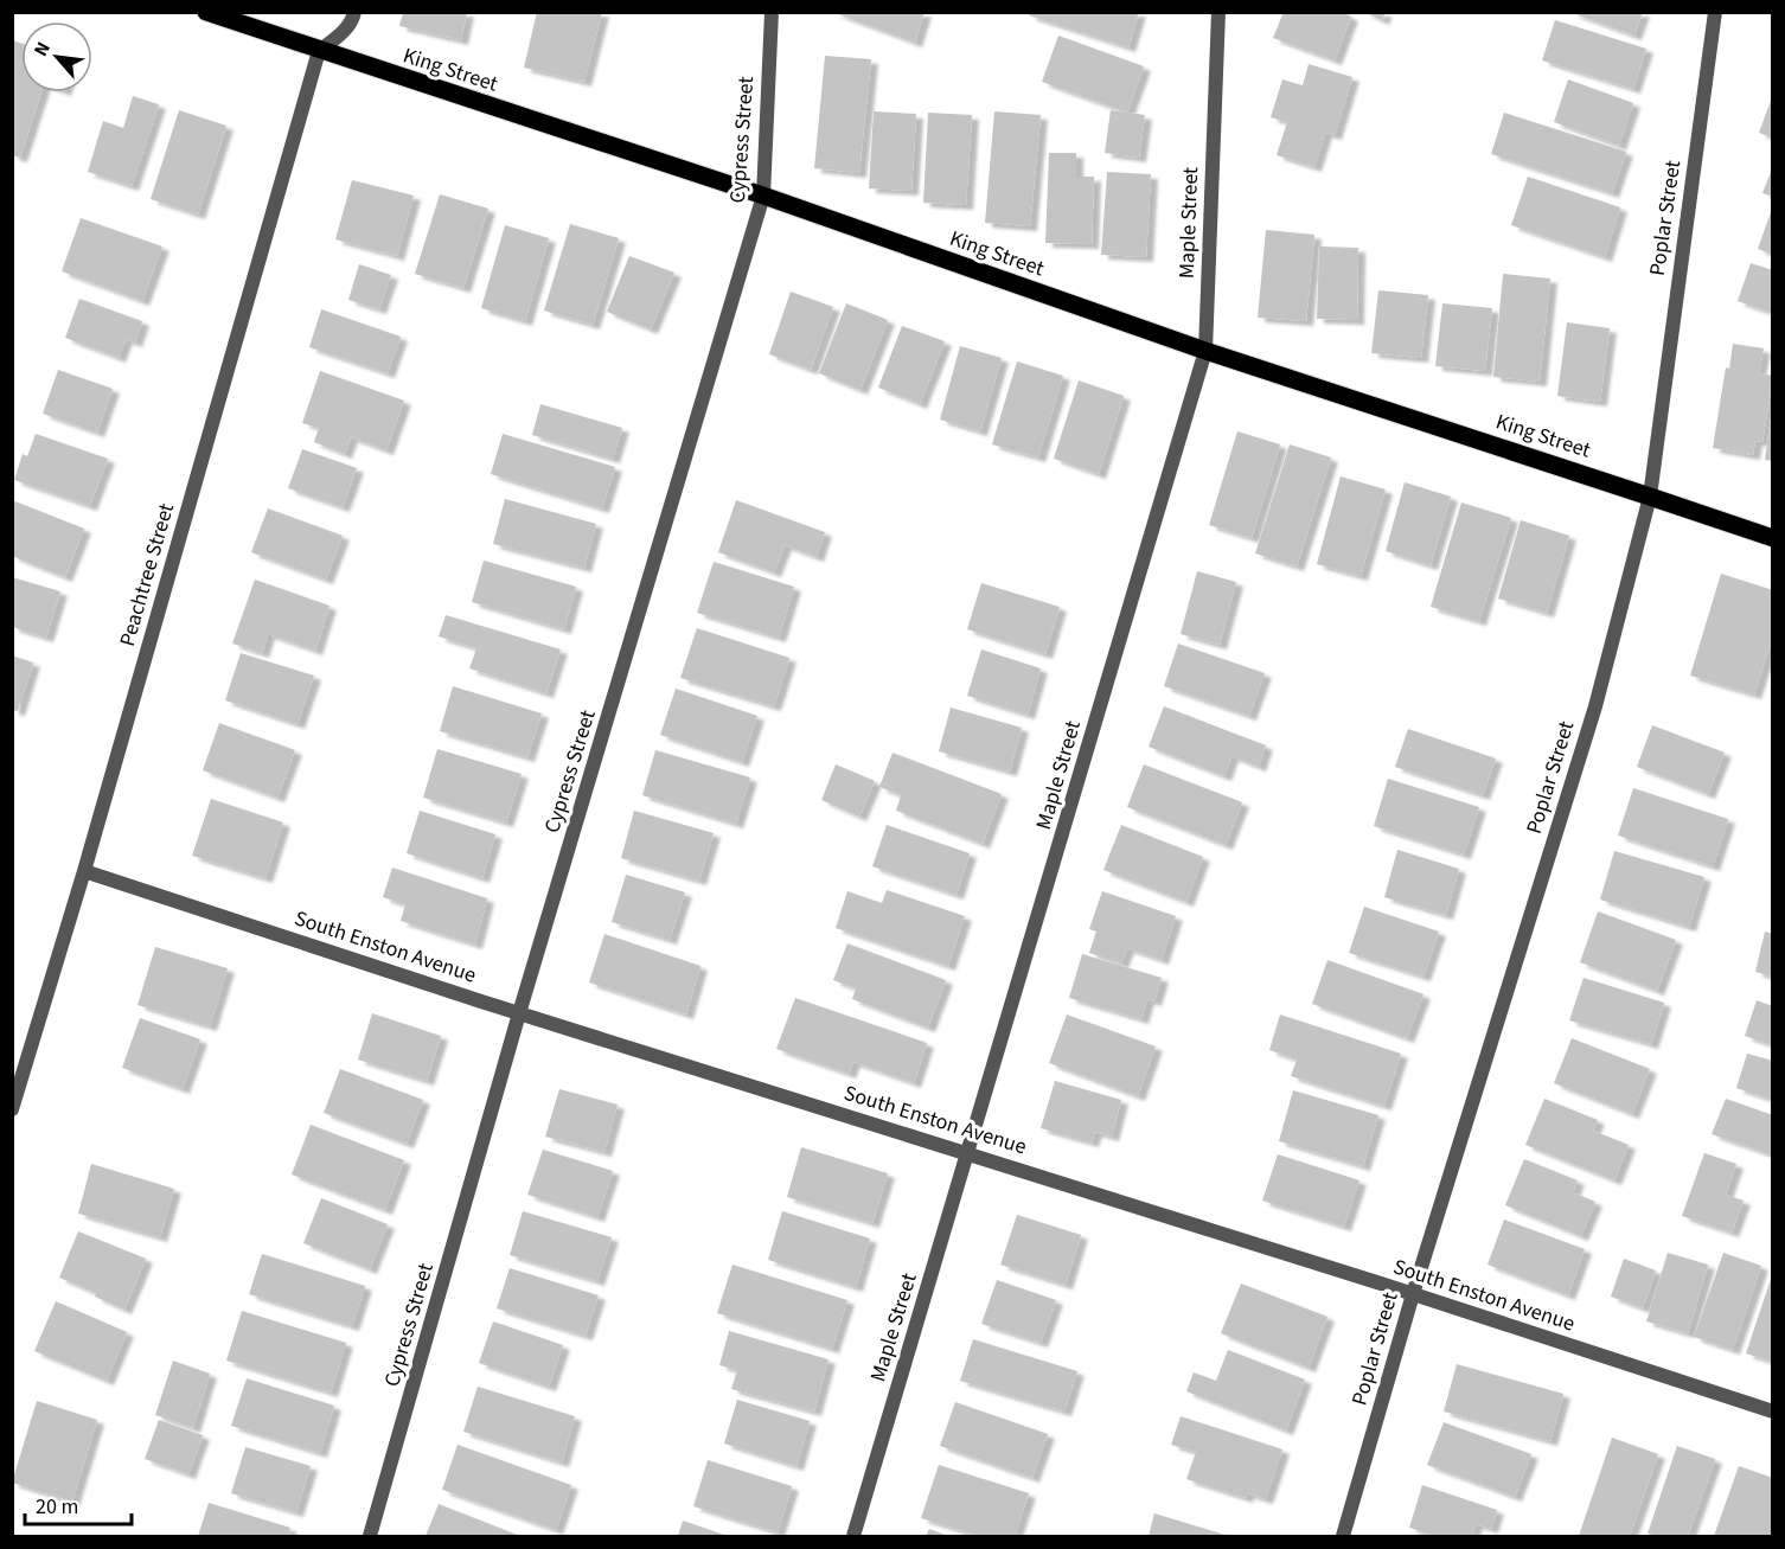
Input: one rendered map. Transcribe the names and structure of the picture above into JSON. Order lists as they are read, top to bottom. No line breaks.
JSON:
{"streets":{"main road":["King Street"],"street":["Cypress Street","Poplar Street","Maple Street","Peachtree Street","South Enston Avenue"]},"crossings":[["King Street","Cypress Street"],["King Street","Poplar Street"],["King Street","Maple Street"],["King Street","Peachtree Street"],["Cypress Street","South Enston Avenue"],["Poplar Street","South Enston Avenue"],["Maple Street","South Enston Avenue"],["Peachtree Street","South Enston Avenue"]],"scale_bar":"20 m","north":"top left"}
